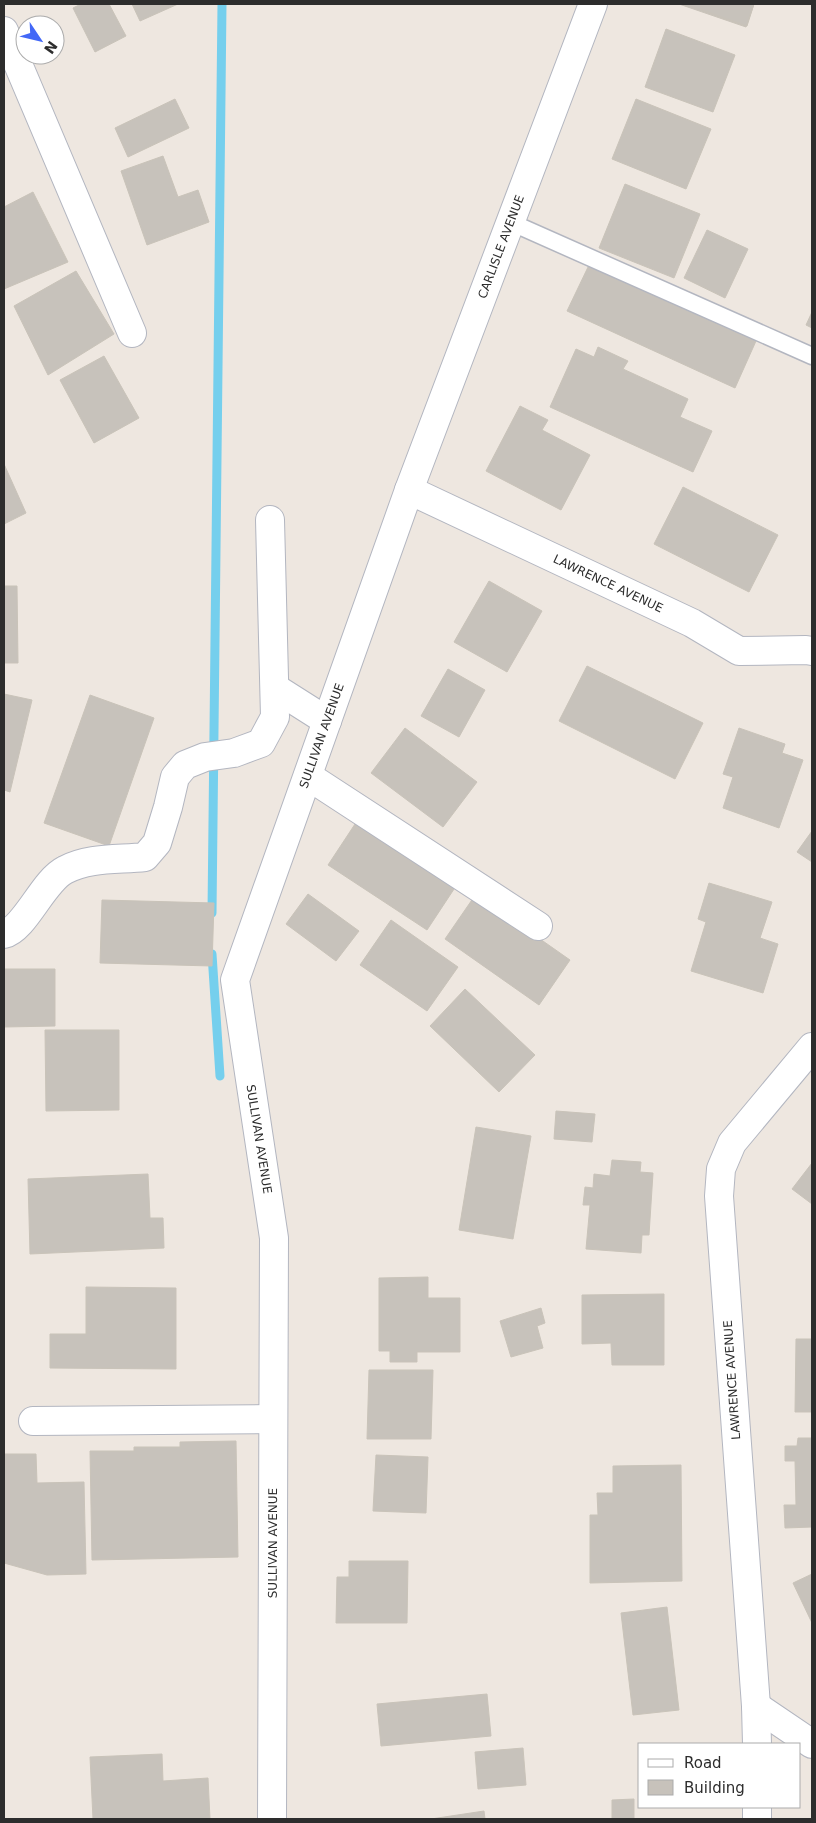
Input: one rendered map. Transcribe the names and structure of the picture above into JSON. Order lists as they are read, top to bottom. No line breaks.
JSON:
{"streets":{"street":["CARLISLE AVENUE","LAWRENCE AVENUE","SULLIVAN AVENUE"]},"crossings":[["CARLISLE AVENUE","LAWRENCE AVENUE"],["CARLISLE AVENUE","SULLIVAN AVENUE"],["LAWRENCE AVENUE","SULLIVAN AVENUE"]],"legend":["Road","Building"],"north":"bottom right"}
